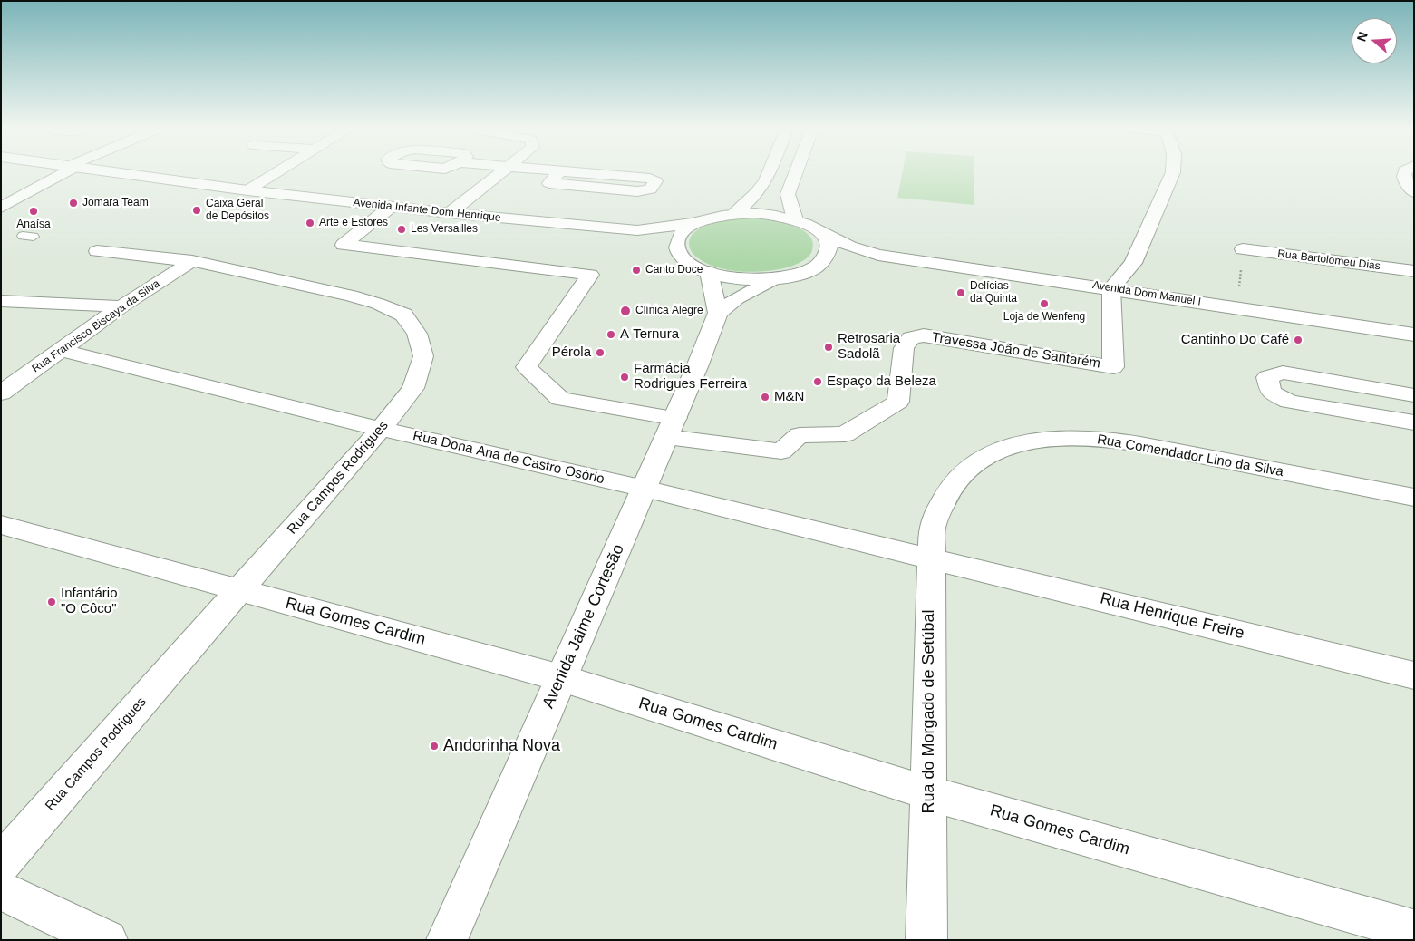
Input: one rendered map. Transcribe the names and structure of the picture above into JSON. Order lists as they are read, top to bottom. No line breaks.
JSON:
{"streets":{"street":["Avenida Infante Dom Henrique","Rua Bartolomeu Dias","Avenida Dom Manuel I","Rua Francisco Biscaya da Silva","Travessa João de Santarém","Rua Comendador Lino da Silva","Rua Dona Ana de Castro Osório","Rua Campos Rodrigues","Rua Henrique Freire","Rua Gomes Cardim","Avenida Jaime Cortesão","Rua do Morgado de Setúbal"]},"crossings":[["Avenida Infante Dom Henrique","Avenida Dom Manuel I"],["Avenida Dom Manuel I","Travessa João de Santarém"],["Rua Francisco Biscaya da Silva","Rua Dona Ana de Castro Osório"],["Rua Francisco Biscaya da Silva","Rua Campos Rodrigues"],["Travessa João de Santarém","Avenida Jaime Cortesão"],["Rua Comendador Lino da Silva","Rua do Morgado de Setúbal"],["Rua Dona Ana de Castro Osório","Rua Campos Rodrigues"],["Rua Dona Ana de Castro Osório","Rua Henrique Freire"],["Rua Dona Ana de Castro Osório","Avenida Jaime Cortesão"],["Rua Dona Ana de Castro Osório","Rua do Morgado de Setúbal"],["Rua Campos Rodrigues","Rua Gomes Cardim"],["Rua Henrique Freire","Rua do Morgado de Setúbal"],["Rua Gomes Cardim","Avenida Jaime Cortesão"],["Rua Gomes Cardim","Rua do Morgado de Setúbal"]],"places":["Jomara Team","Caixa Geral de Depósitos","Anaísa","Arte e Estores","Les Versailles","Canto Doce","Delícias da Quinta","Loja de Wenfeng","Clínica Alegre","A Ternura","Cantinho Do Café","Retrosaria Sadolã","Pérola","Farmácia Rodrigues Ferreira","Espaço da Beleza","M&N","Infantário \"O Côco\"","Andorinha Nova"],"north":"left"}
